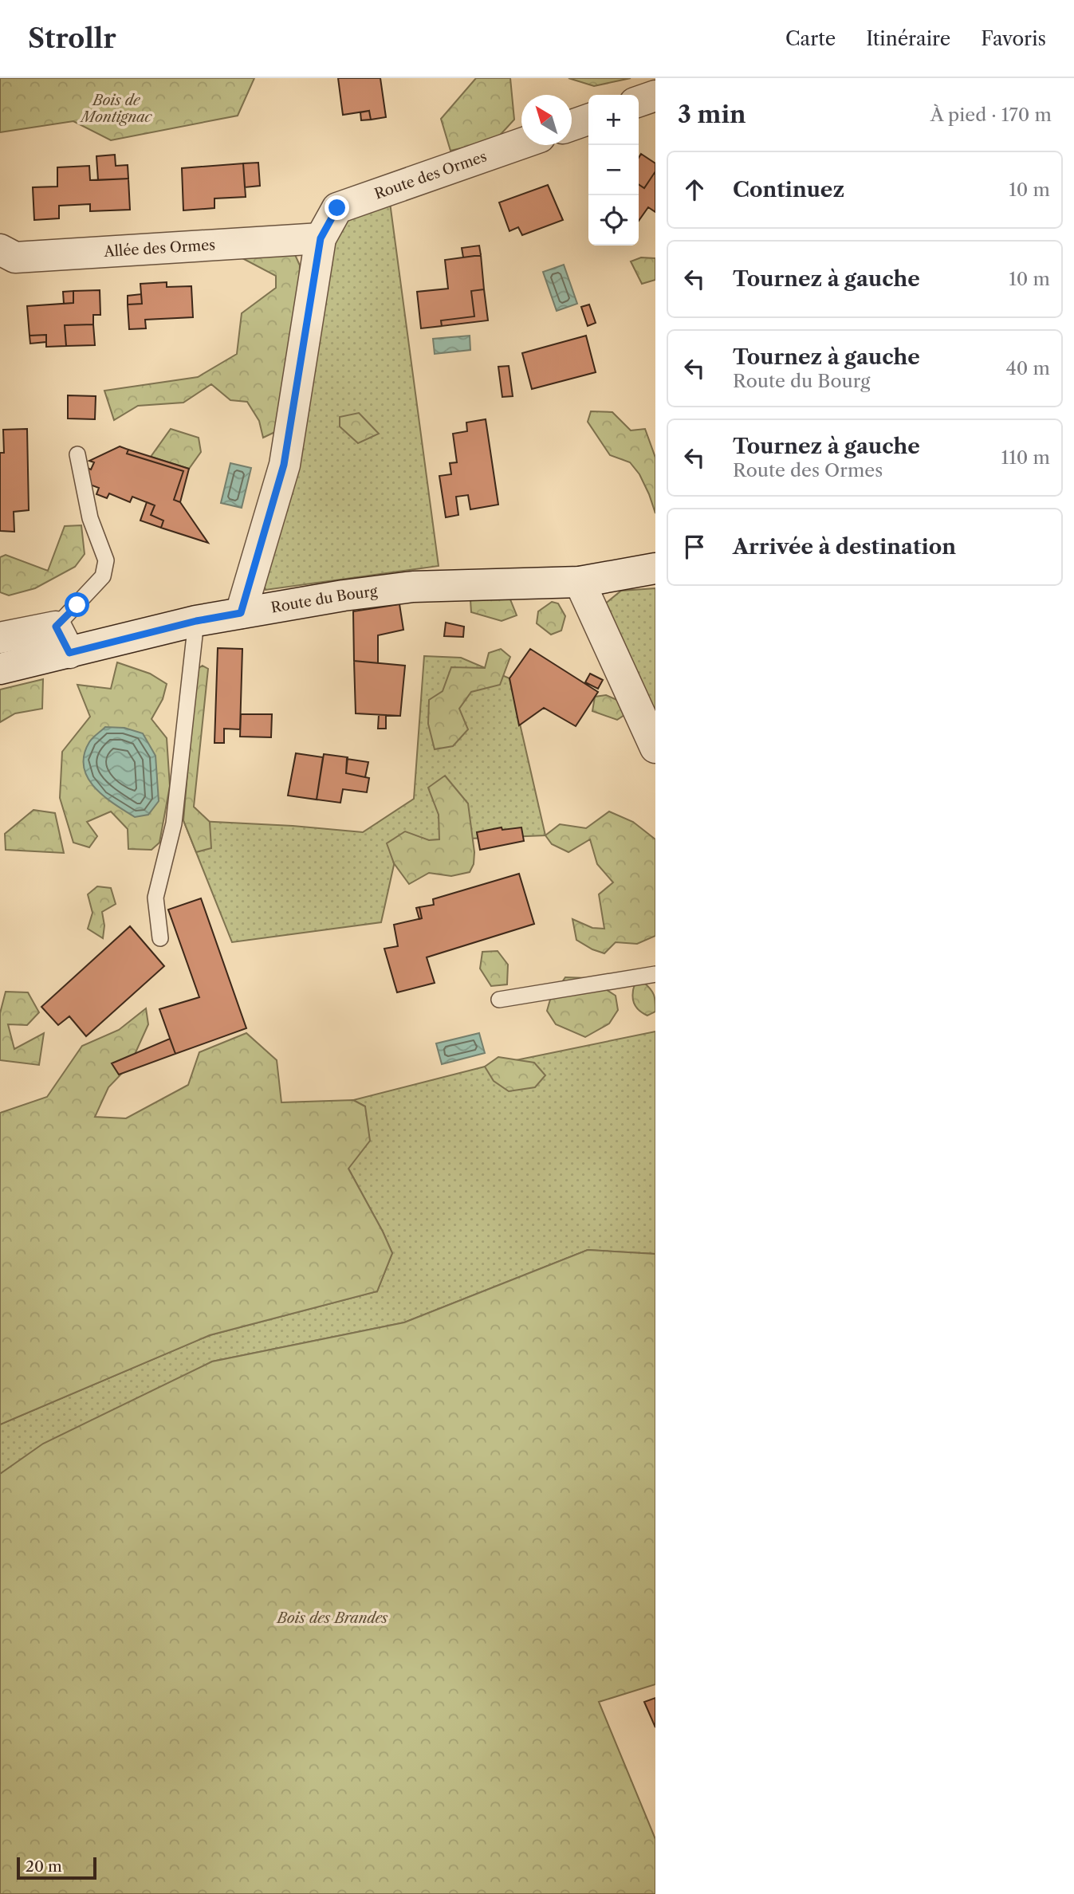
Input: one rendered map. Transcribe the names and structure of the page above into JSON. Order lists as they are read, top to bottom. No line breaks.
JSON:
{"streets":{"street":["Route des Ormes","Allée des Ormes","Route du Bourg"]},"crossings":[["Route des Ormes","Allée des Ormes"],["Route des Ormes","Route du Bourg"]],"parks":["Bois de Montignac","Bois des Brandes"],"scale_bar":"20 m","north":"top left","page":{"header":"Strollr","nav":["Carte","Itinéraire","Favoris"],"heading":["3 min","À pied · 170 m"],"map_buttons":["+","−"],"list":[["Continuez","10 m"],["Tournez à gauche","10 m"],["Tournez à gauche","Route du Bourg","40 m"],["Tournez à gauche","Route des Ormes","110 m"],"Arrivée à destination"],"scale":"20 m"}}
